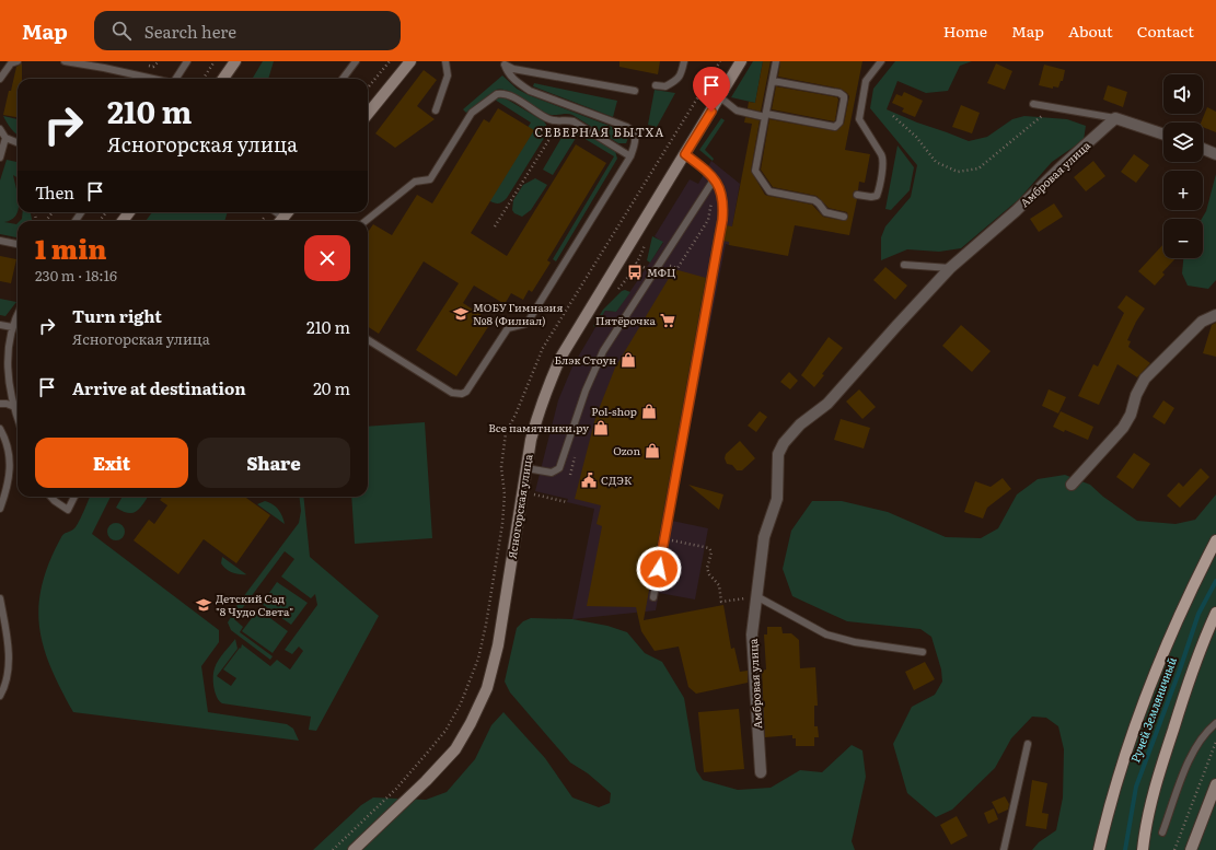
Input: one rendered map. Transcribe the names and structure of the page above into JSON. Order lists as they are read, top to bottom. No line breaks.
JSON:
{"streets":{"street":["Амбровая улица","Ясногорская улица"]},"districts":["СЕВЕРНАЯ БЫТХА"],"water":["Ручей Земляничный"],"places":{"bus stop":["МФЦ"],"school or university":["МОБУ Гимназия №8 (Филиал)","Детский Сад \"8 Чудо Света\""],"supermarket":["Пятёрочка"],"shop":["Блэк Стоун","Pol-shop","Все памятники.ру","Ozon"],"public building":["СДЭК"]},"page":{"header":"Map","search":"Search here","nav":["Home","Map","About","Contact"],"map_buttons":["+","−"],"turn":["210 m","Ясногорская улица"],"then":"Then","heading":["1 min","230 m · 18:16"],"list":[{"name":"Turn right","note":"Ясногорская улица","value":"210 m"},{"name":"Arrive at destination","value":"20 m"}],"buttons":["Exit","Share"]}}
